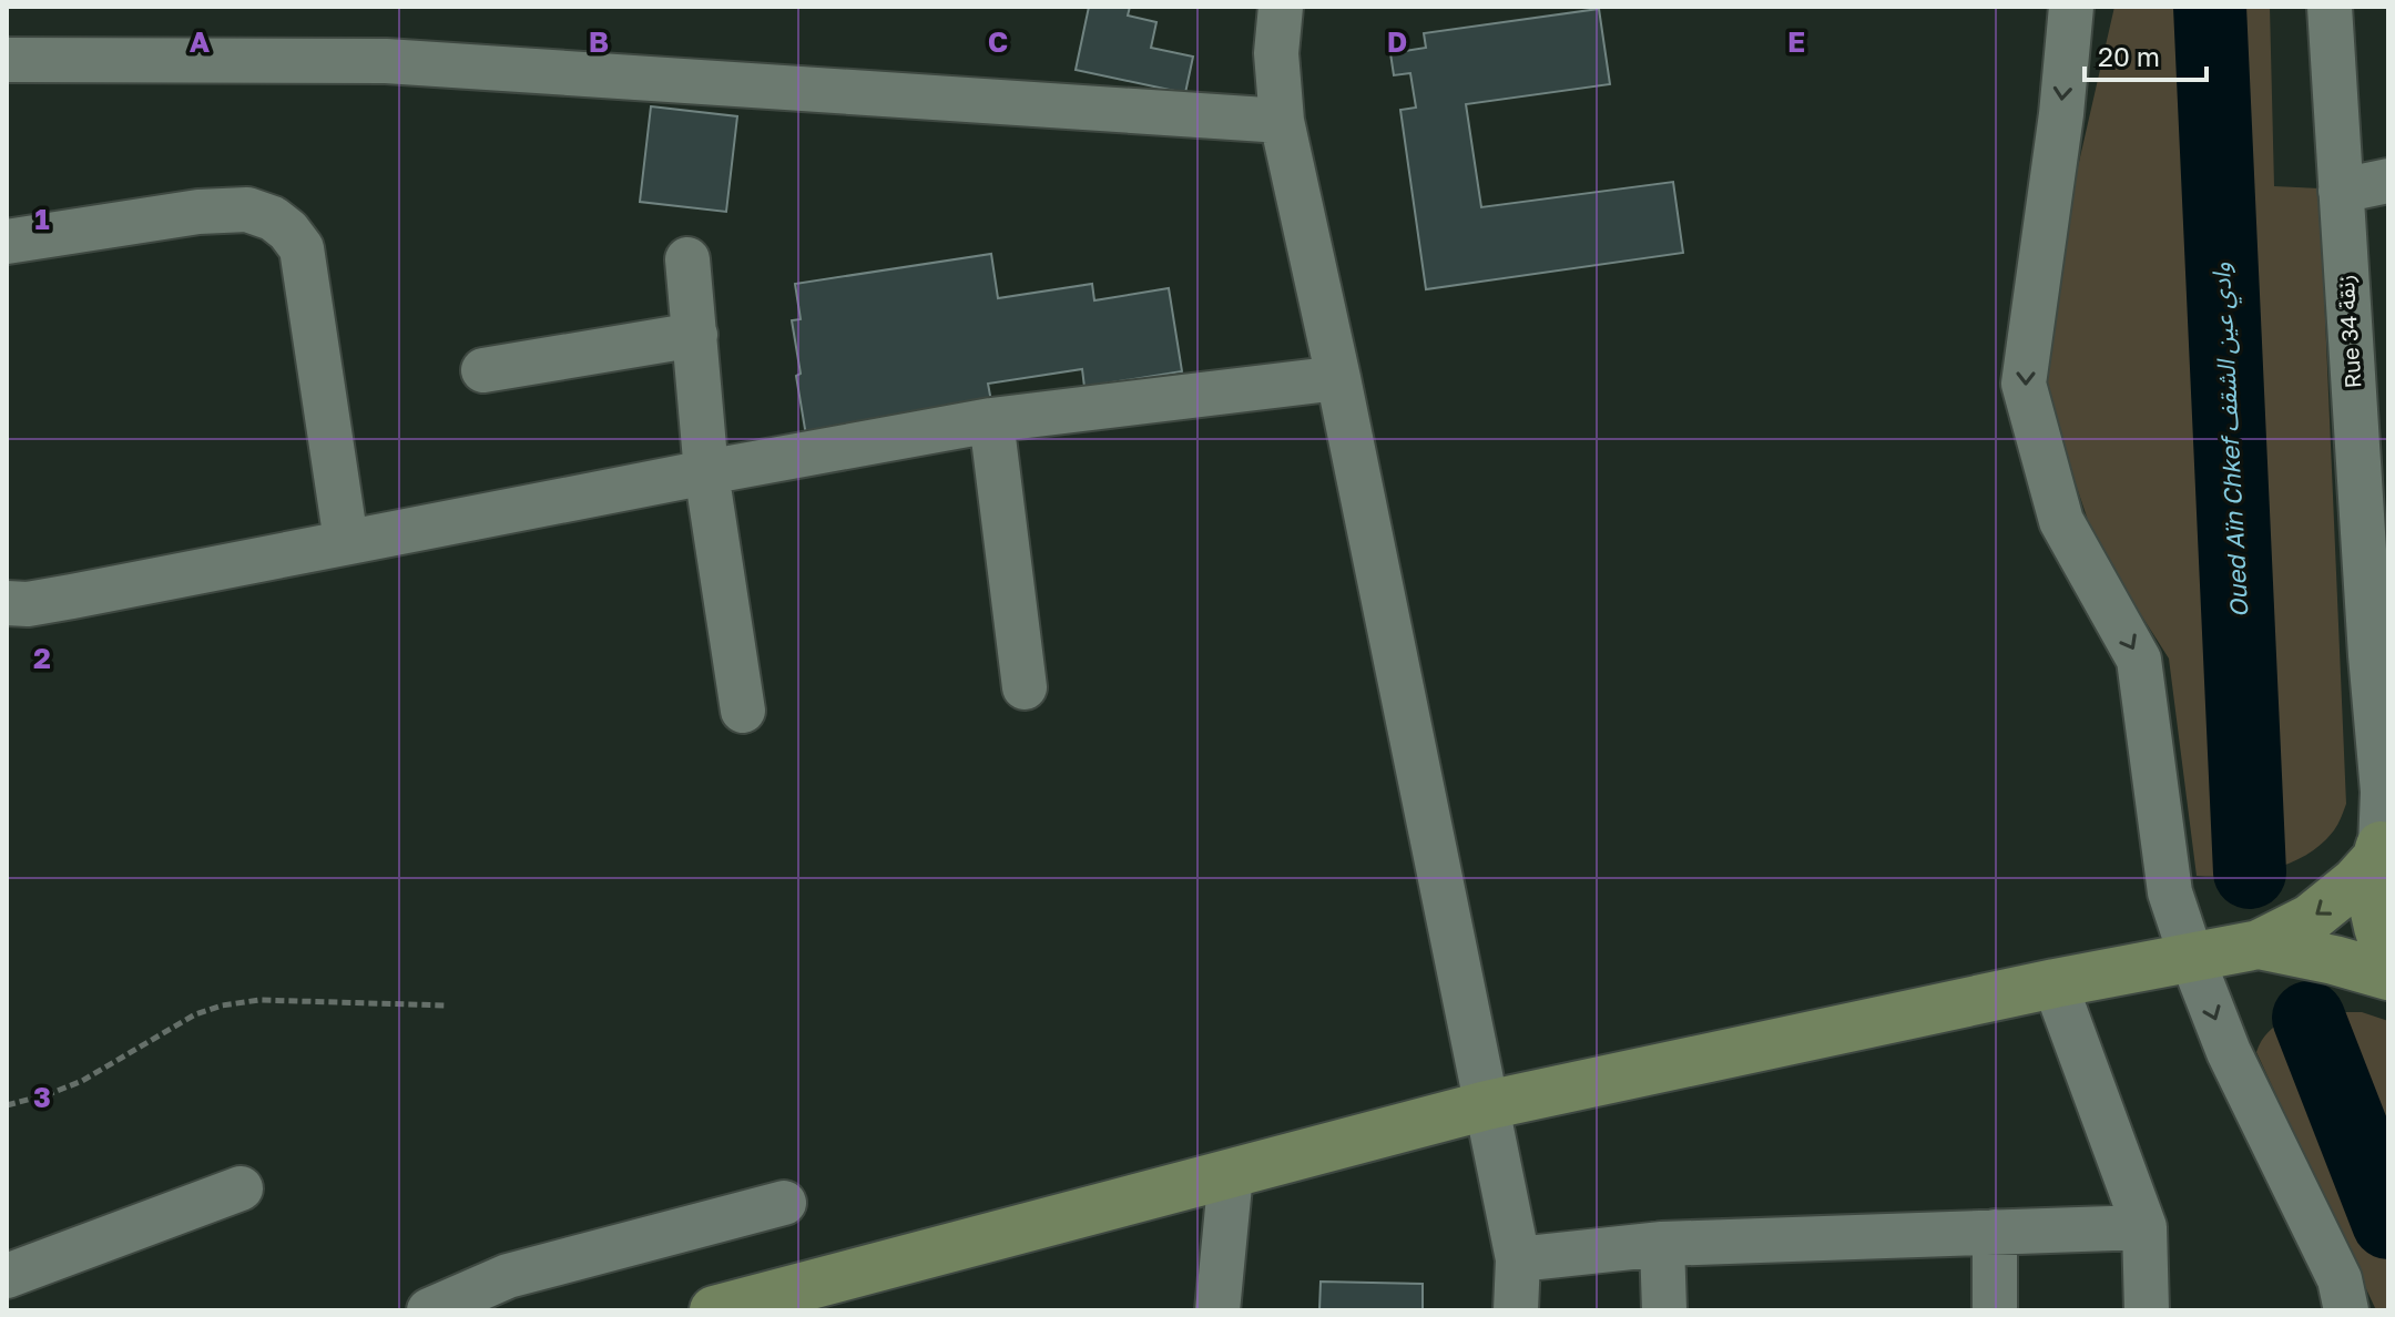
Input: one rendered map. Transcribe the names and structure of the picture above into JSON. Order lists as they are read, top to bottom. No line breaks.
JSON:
{"streets":{"street":["Rue 34 زنقة"]},"water":["Oued Aïn Chkef وادي عين الشقف"],"scale_bar":"20 m","grid":{"columns":["A","B","C","D","E"],"rows":["1","2","3"]}}
